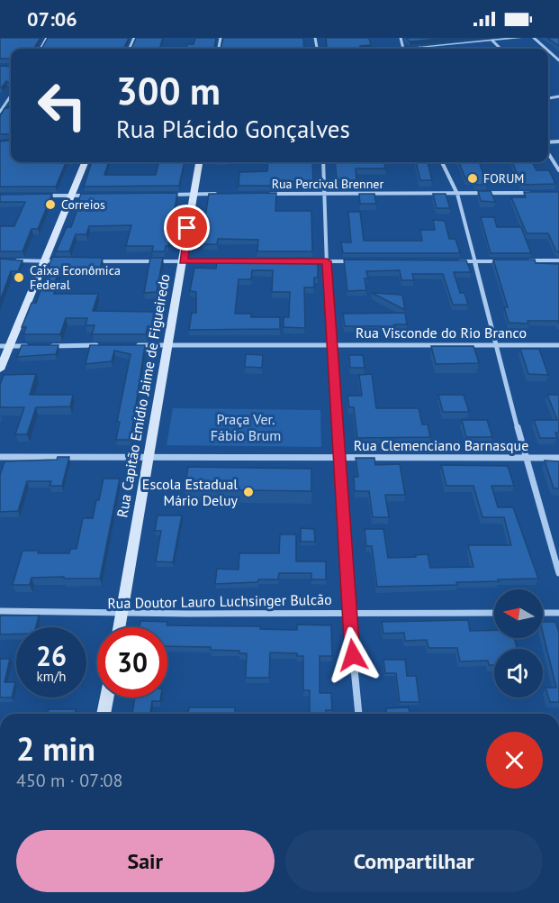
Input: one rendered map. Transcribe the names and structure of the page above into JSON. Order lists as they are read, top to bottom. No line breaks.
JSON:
{"streets":{"main road":["Rua Capitão Emídio Jaime de Figueiredo"],"street":["Rua Percival Brenner","Rua Visconde do Rio Branco","Rua Clemenciano Barnasque","Rua Doutor Lauro Luchsinger Bulcão"]},"crossings":[["Rua Visconde do Rio Branco","Rua Capitão Emídio Jaime de Figueiredo"],["Rua Capitão Emídio Jaime de Figueiredo","Rua Clemenciano Barnasque"],["Rua Capitão Emídio Jaime de Figueiredo","Rua Doutor Lauro Luchsinger Bulcão"]],"parks":["Praça Ver. Fábio Brum"],"places":["FORUM","Correios","Caixa Econômica Federal","Escola Estadual Mário Deluy"],"north":"left","page":{"status":"07:06","turn":["300 m","Rua Plácido Gonçalves"],"speed":"26 km/h","limit":"30","heading":["2 min","450 m · 07:08"],"buttons":["Sair","Compartilhar"]}}
